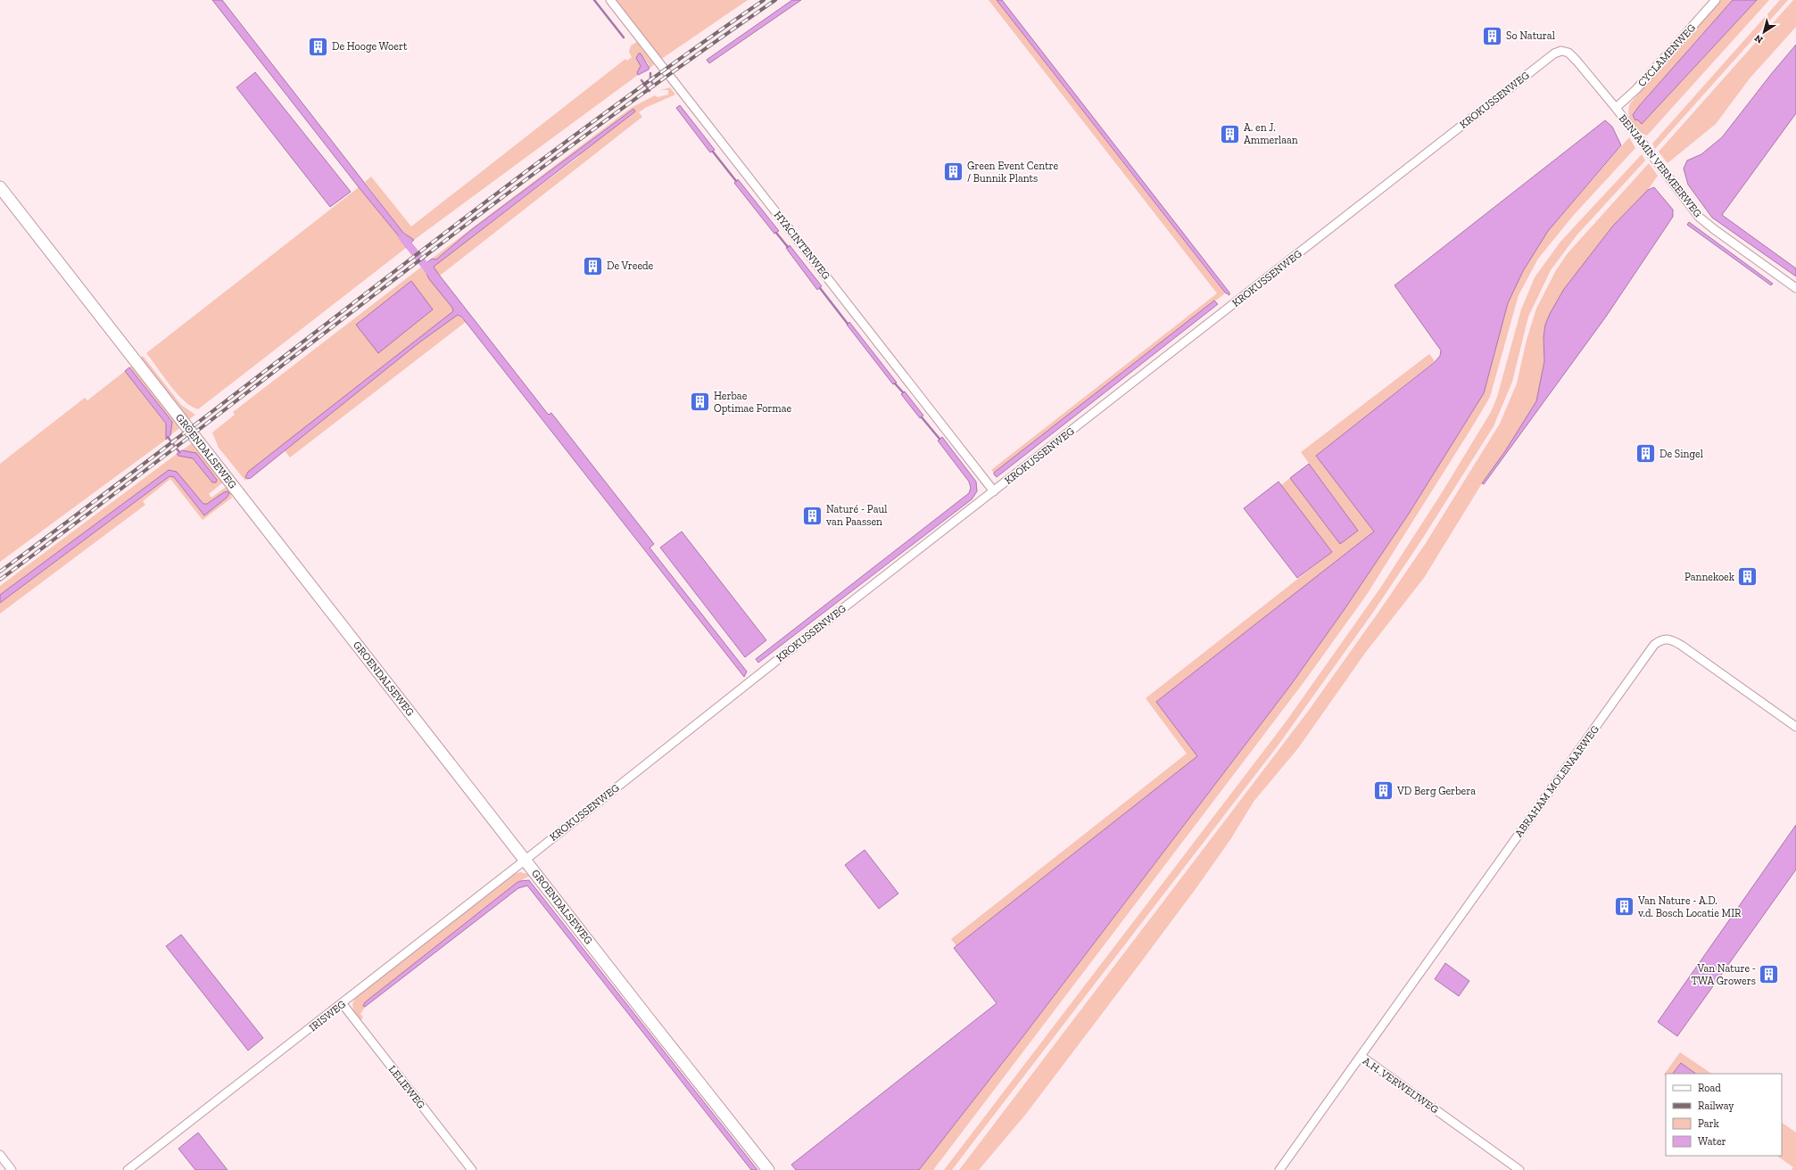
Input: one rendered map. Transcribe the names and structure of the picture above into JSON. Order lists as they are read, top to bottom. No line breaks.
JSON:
{"streets":{"street":["CYCLAMENWEG","KROKUSSENWEG","BENJAMIN VERMEERWEG","HYACINTENWEG","GROENDALSEWEG","ABRAHAM MOLENAARWEG","IRISWEG","A.H. VERWEIJWEG","LELIEWEG"]},"crossings":[["CYCLAMENWEG","BENJAMIN VERMEERWEG"],["KROKUSSENWEG","BENJAMIN VERMEERWEG"],["KROKUSSENWEG","HYACINTENWEG"],["KROKUSSENWEG","GROENDALSEWEG"],["KROKUSSENWEG","IRISWEG"],["GROENDALSEWEG","IRISWEG"],["ABRAHAM MOLENAARWEG","A.H. VERWEIJWEG"],["IRISWEG","LELIEWEG"]],"places":{"building":["So Natural","De Hooge Woert","A. en J. Ammerlaan","Green Event Centre / Bunnik Plants","De Vreede","Herbae Optimae Formae","De Singel","Naturé - Paul van Paassen","Pannekoek","VD Berg Gerbera","Van Nature - A.D. v.d. Bosch Locatie MIR","Van Nature - TWA Growers"]},"legend":["Road","Railway","Park","Water"],"north":"bottom left"}
